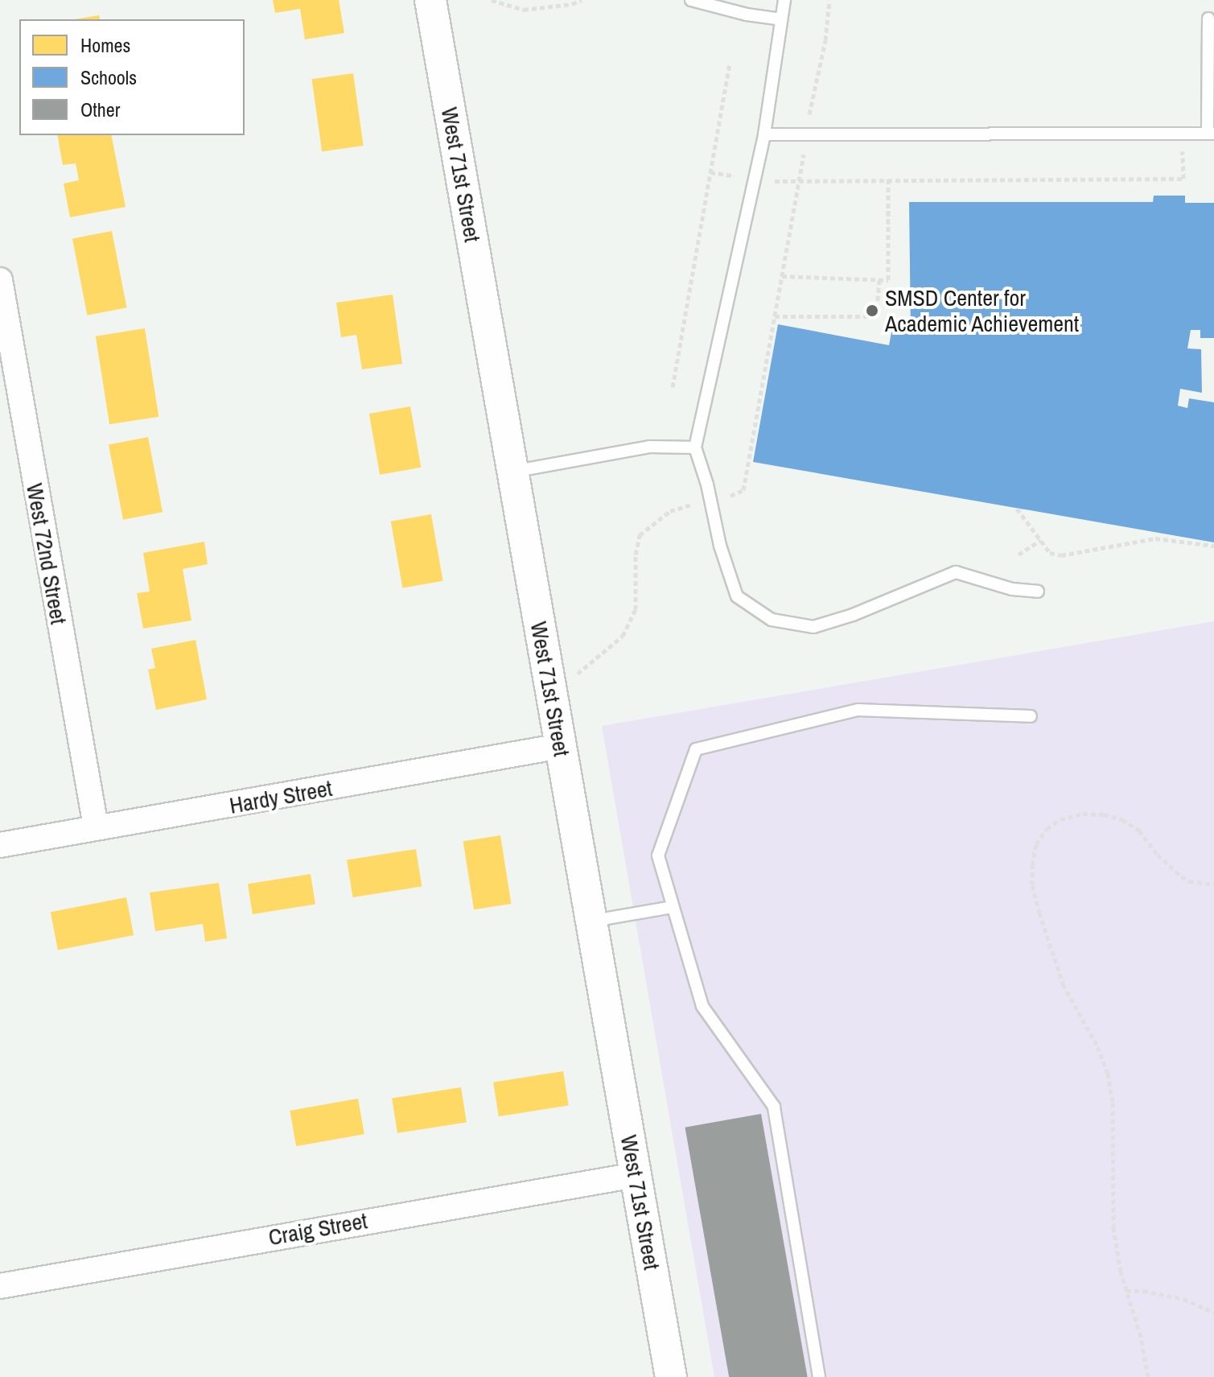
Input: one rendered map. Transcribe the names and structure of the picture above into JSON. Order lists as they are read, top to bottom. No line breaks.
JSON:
{"streets":{"street":["West 71st Street","West 72nd Street","Hardy Street","Craig Street"]},"crossings":[["West 71st Street","Hardy Street"],["West 71st Street","Craig Street"],["West 72nd Street","Hardy Street"]],"places":["SMSD Center for Academic Achievement"],"legend":["Homes","Schools","Other"]}
